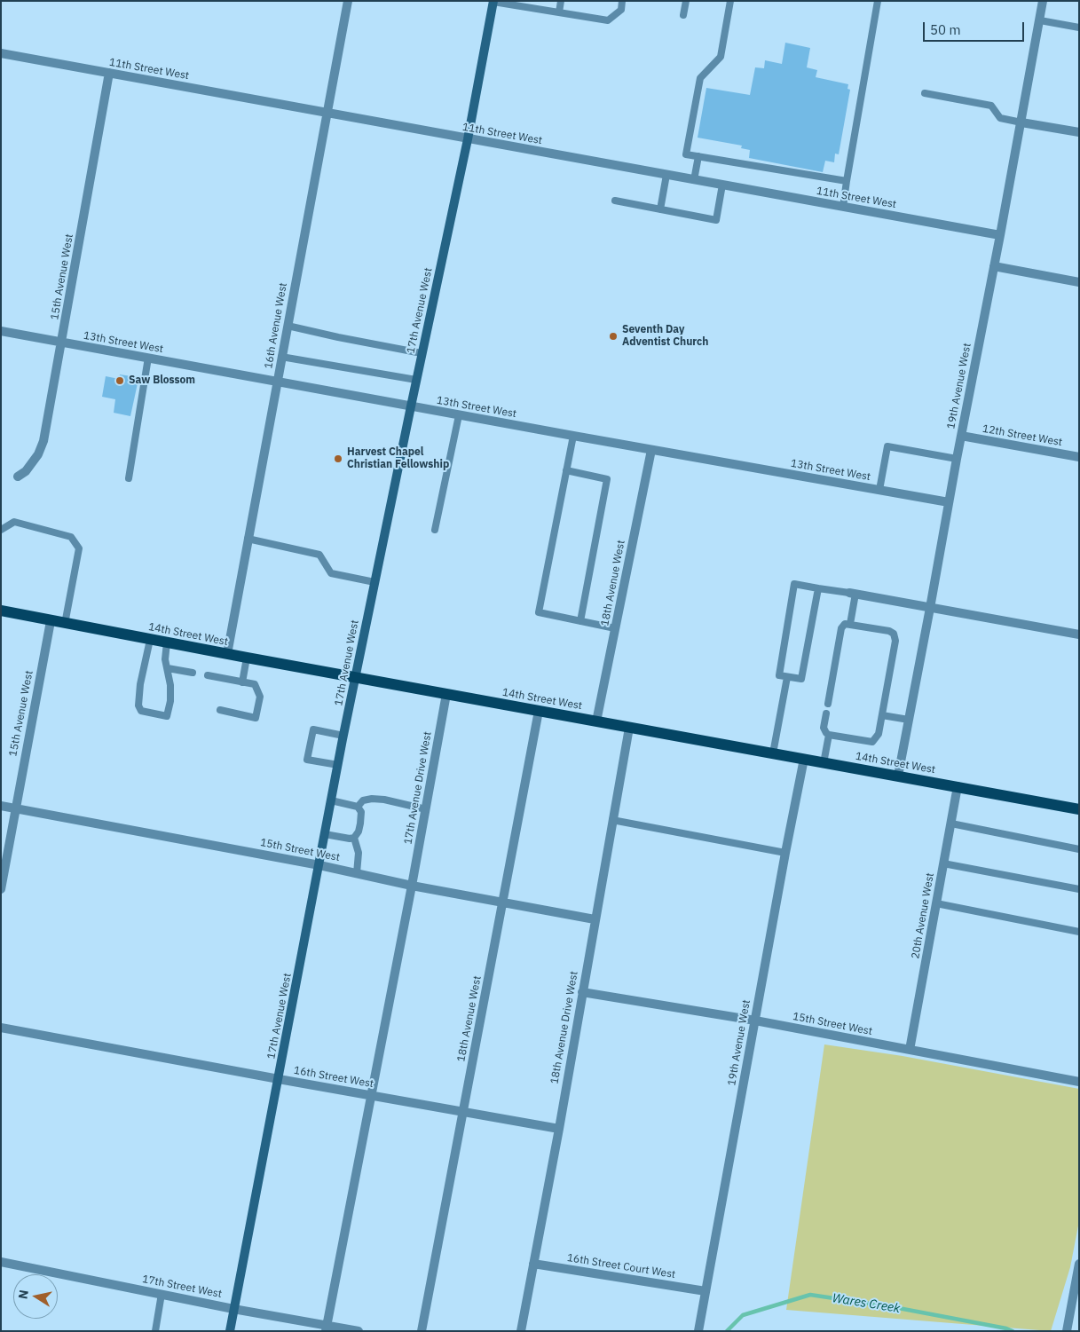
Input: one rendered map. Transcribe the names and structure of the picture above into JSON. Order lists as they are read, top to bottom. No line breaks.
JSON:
{"streets":{"main road":["14th Street West"],"street":["11th Street West","15th Avenue West","17th Avenue West","16th Avenue West","13th Street West","19th Avenue West","12th Street West","18th Avenue West","17th Avenue Drive West","15th Street West","20th Avenue West","18th Avenue Drive West","16th Street West","16th Street Court West","17th Street West"]},"crossings":[["11th Street West","15th Avenue West"],["11th Street West","17th Avenue West"],["11th Street West","16th Avenue West"],["11th Street West","19th Avenue West"],["15th Avenue West","13th Street West"],["15th Avenue West","14th Street West"],["15th Avenue West","15th Street West"],["17th Avenue West","13th Street West"],["17th Avenue West","14th Street West"],["17th Avenue West","15th Street West"],["17th Avenue West","16th Street West"],["17th Avenue West","17th Street West"],["16th Avenue West","13th Street West"],["16th Avenue West","14th Street West"],["13th Street West","19th Avenue West"],["13th Street West","18th Avenue West"],["19th Avenue West","12th Street West"],["19th Avenue West","14th Street West"],["19th Avenue West","15th Street West"],["19th Avenue West","16th Street Court West"],["18th Avenue West","14th Street West"],["18th Avenue West","15th Street West"],["18th Avenue West","16th Street West"],["14th Street West","17th Avenue Drive West"],["14th Street West","20th Avenue West"],["14th Street West","18th Avenue Drive West"],["17th Avenue Drive West","15th Street West"],["17th Avenue Drive West","16th Street West"],["17th Avenue Drive West","17th Street West"],["15th Street West","20th Avenue West"],["15th Street West","18th Avenue Drive West"],["18th Avenue Drive West","16th Street West"],["18th Avenue Drive West","16th Street Court West"]],"water":["Wares Creek"],"places":["Seventh Day Adventist Church","Saw Blossom","Harvest Chapel Christian Fellowship"],"scale_bar":"50 m","north":"left"}
